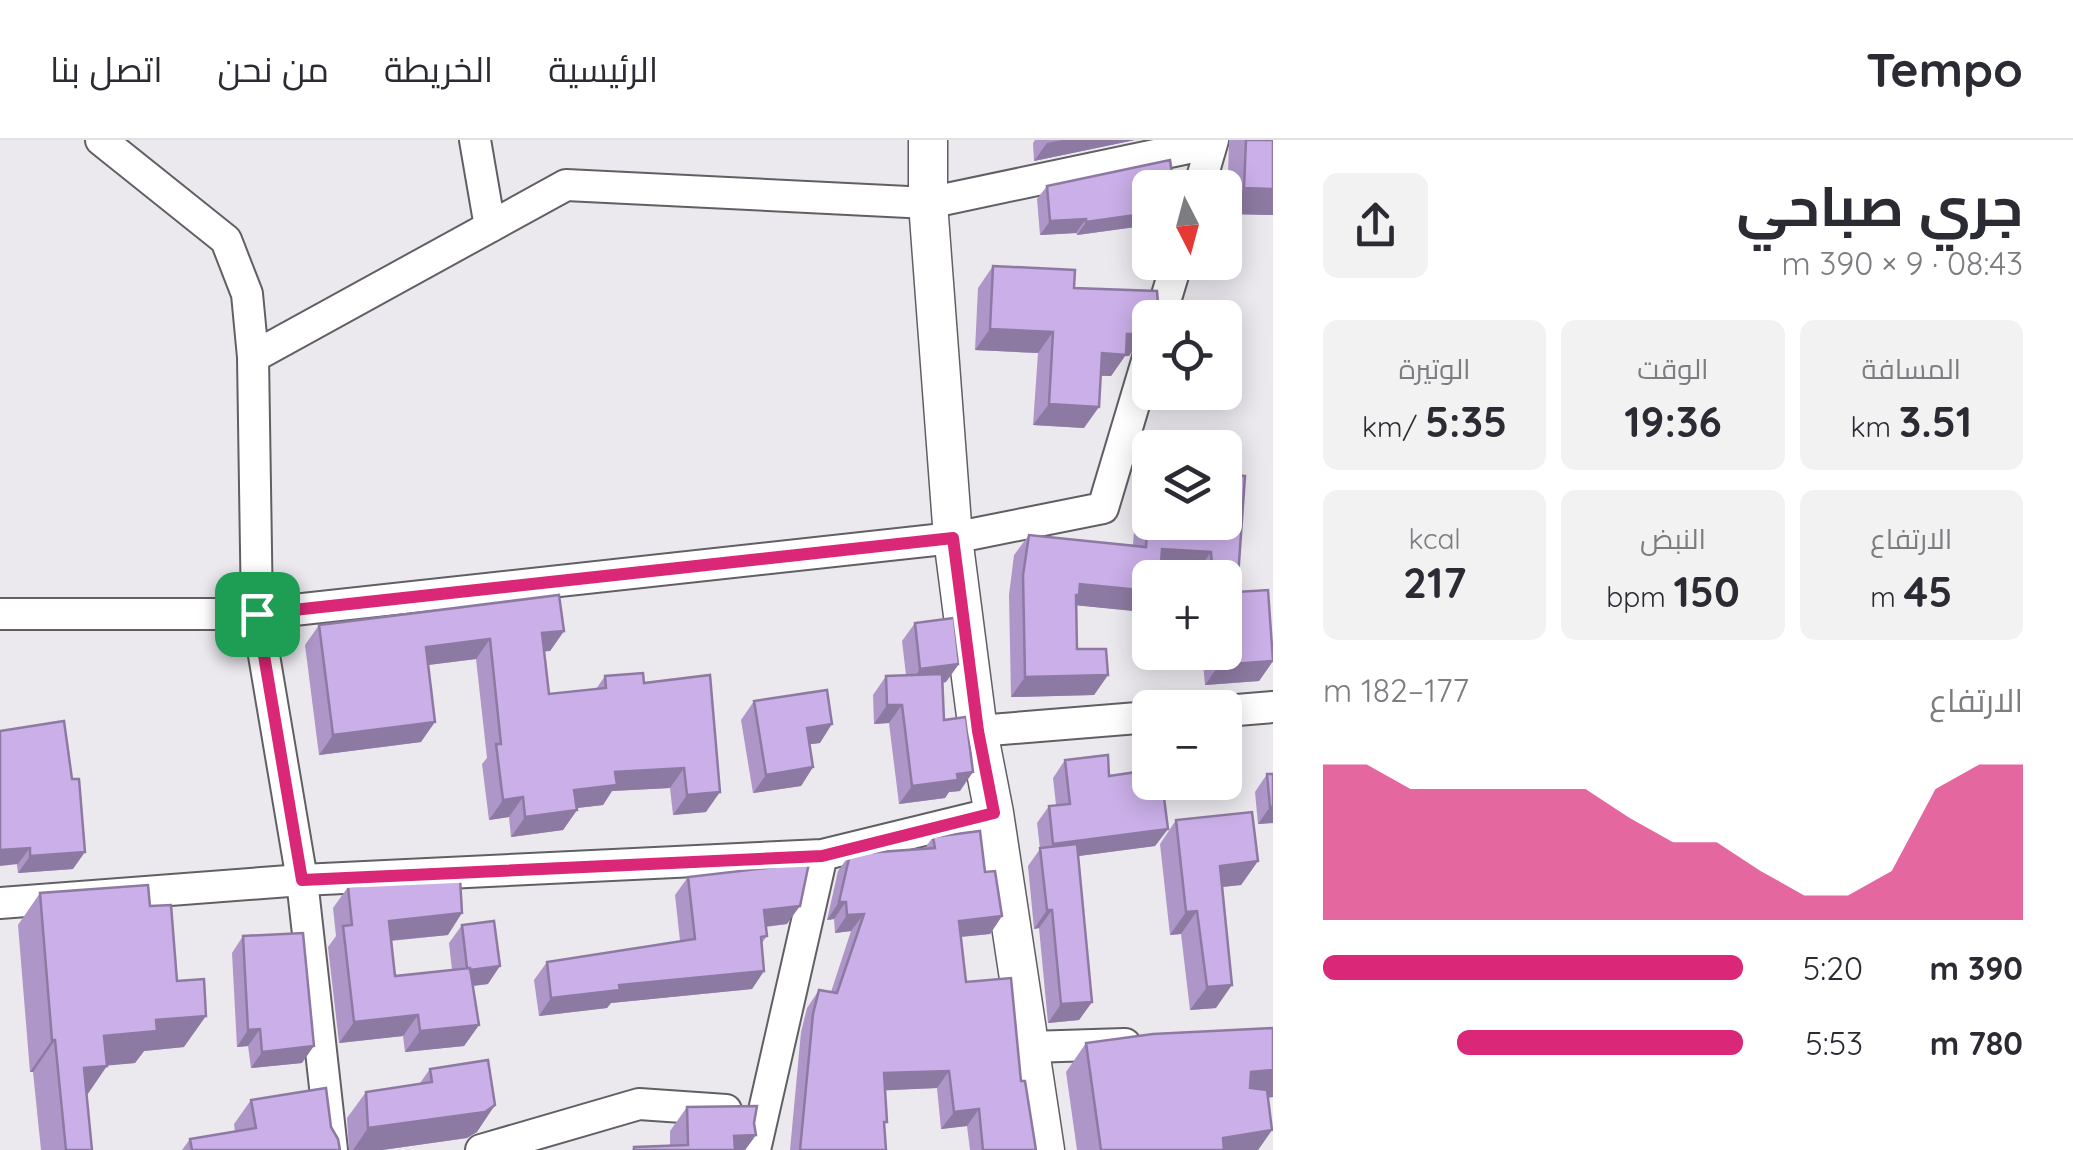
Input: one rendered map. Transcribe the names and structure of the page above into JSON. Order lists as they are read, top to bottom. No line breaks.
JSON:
{"north":"bottom","page":{"header":"Tempo","nav":["الرئيسية","الخريطة","من نحن","اتصل بنا"],"heading":["جري صباحي","08:43 · 9 × 390 m"],"map_buttons":["+","−"],"stats":[["المسافة","3.51 km"],["الوقت","19:36"],["الوتيرة","5:35 /km"],["الارتفاع","45 m"],["النبض","150 bpm"],["kcal","217"]],"chart":["الارتفاع","177–182 m"],"list":[{"name":"390 m","note":"5:20"},{"name":"780 m","note":"5:53"}]}}
